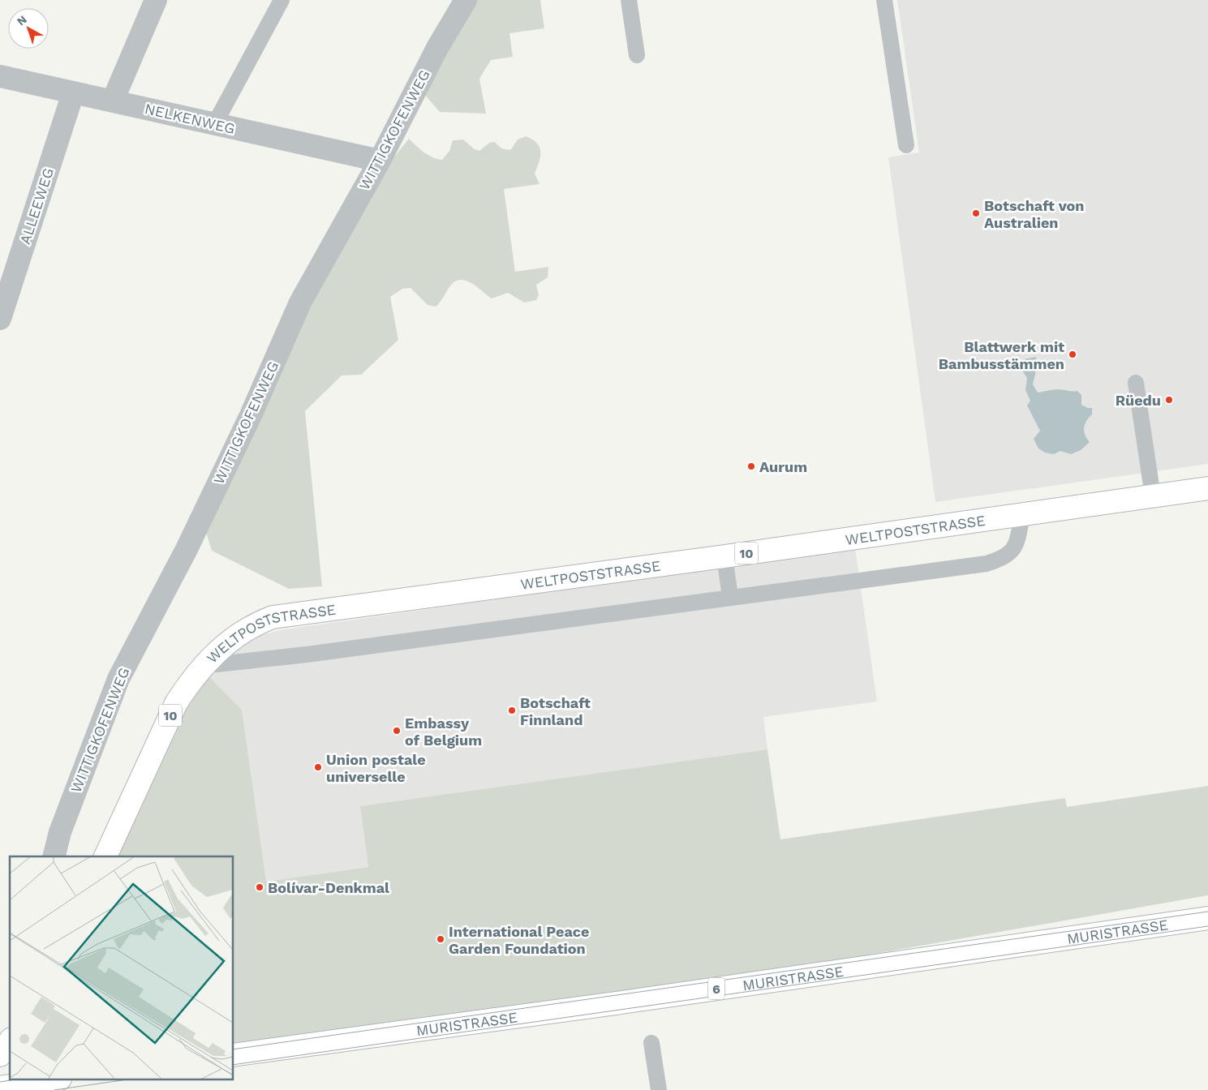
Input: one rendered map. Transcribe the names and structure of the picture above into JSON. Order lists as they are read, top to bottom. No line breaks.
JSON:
{"streets":{"main road":["WELTPOSTSTRASSE","10","MURISTRASSE","6"],"street":["NELKENWEG","WITTIGKOFENWEG","ALLEEWEG"]},"crossings":[["NELKENWEG","WITTIGKOFENWEG"],["NELKENWEG","ALLEEWEG"]],"places":["Botschaft von Australien","Blattwerk mit Bambusstämmen","Rüedu","Aurum","Botschaft Finnland","Embassy of Belgium","Union postale universelle","Bolívar-Denkmal","International Peace Garden Foundation"],"north":"top left"}
